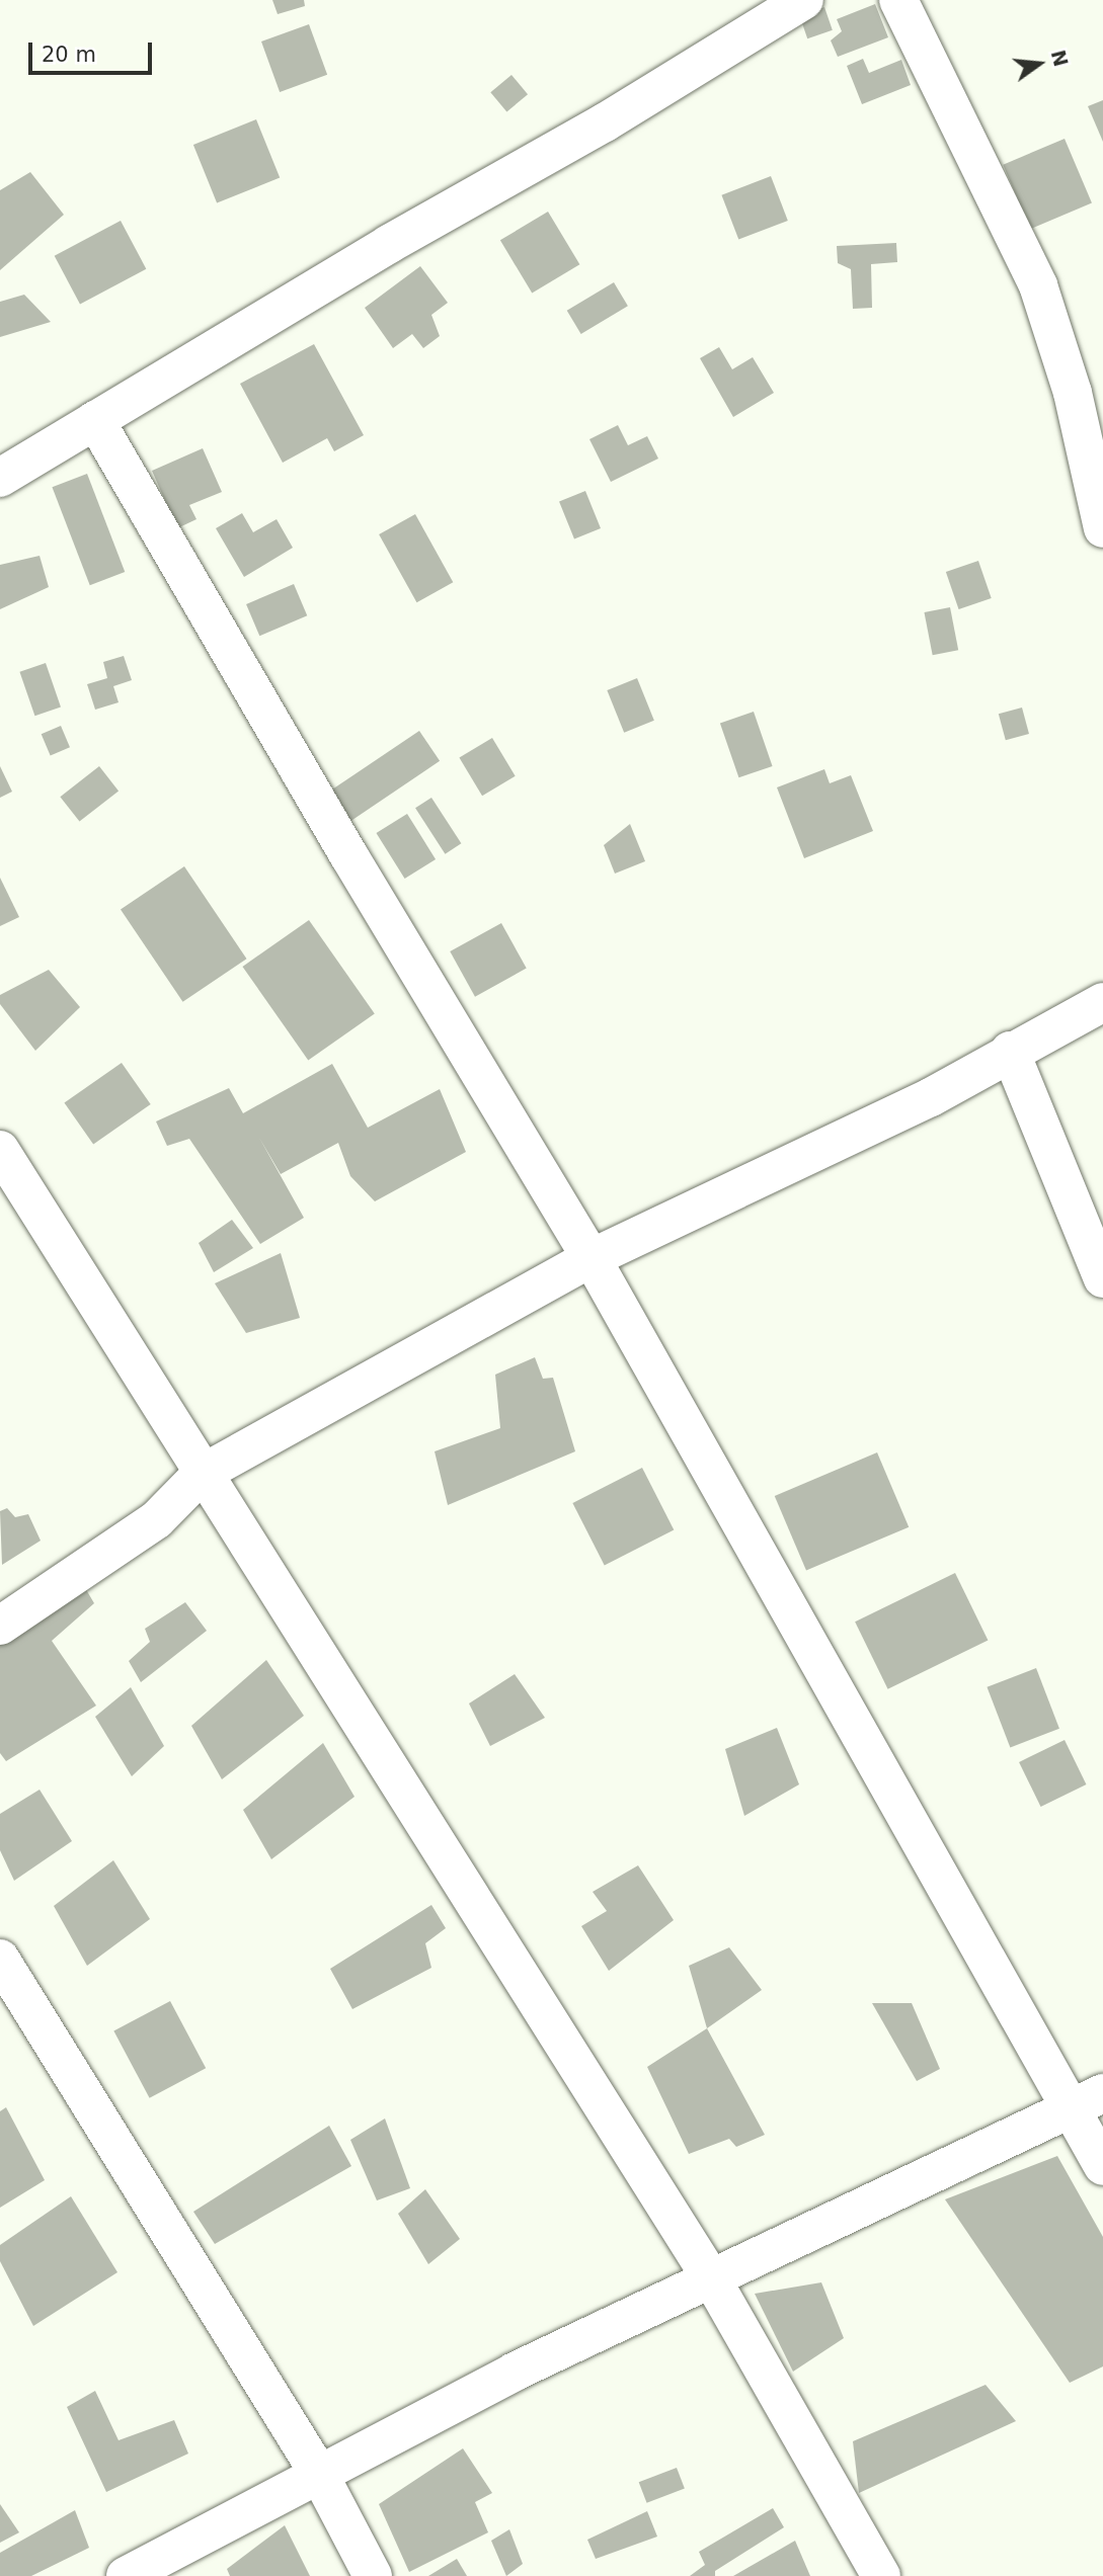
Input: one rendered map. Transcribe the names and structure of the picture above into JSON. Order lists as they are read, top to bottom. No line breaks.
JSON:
{"scale_bar":"20 m","north":"right"}
